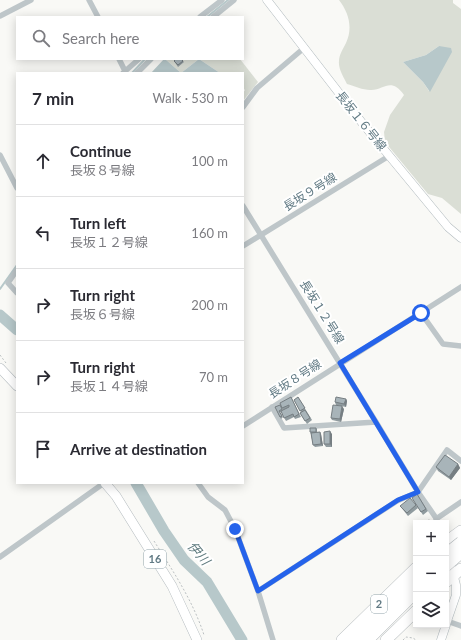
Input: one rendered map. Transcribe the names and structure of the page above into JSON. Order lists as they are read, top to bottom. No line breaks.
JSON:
{"streets":{"highway":["2"],"main road":["16"],"street":["長坂１６号線","長坂９号線","長坂１２号線","長坂８号線"]},"crossings":[["長坂１６号線","長坂９号線"],["長坂９号線","長坂１２号線"],["長坂１２号線","長坂８号線"]],"water":["伊川"],"page":{"search":"Search here","heading":["7 min","Walk · 530 m"],"list":[["Continue","長坂８号線","100 m"],["Turn left","長坂１２号線","160 m"],["Turn right","長坂６号線","200 m"],["Turn right","長坂１４号線","70 m"],"Arrive at destination"],"map_buttons":["+","−"]}}
